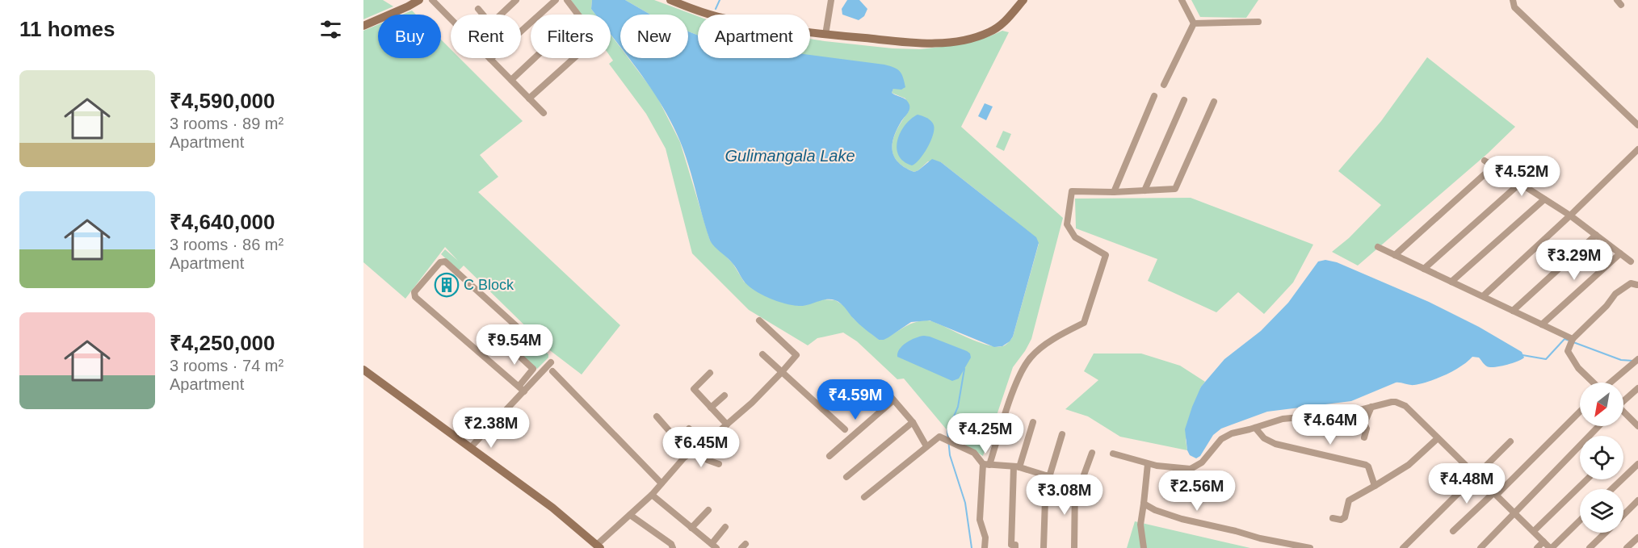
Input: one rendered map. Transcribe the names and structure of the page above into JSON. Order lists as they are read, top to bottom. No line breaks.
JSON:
{"water":["Gulimangala Lake"],"places":{"building":["C Block"]},"north":"bottom left","page":{"heading":"11 homes","chip":["Buy","Rent","Filters","New","Apartment"],"list":[{"name":"₹4,590,000","note":"3 rooms · 89 m² · Apartment"},{"name":"₹4,640,000","note":"3 rooms · 86 m² · Apartment"},{"name":"₹4,250,000","note":"3 rooms · 74 m² · Apartment"}],"price":["₹4.52M","₹3.29M","₹9.54M","₹4.59M","₹4.64M","₹2.38M","₹4.25M","₹6.45M","₹4.48M","₹2.56M","₹3.08M"]}}
